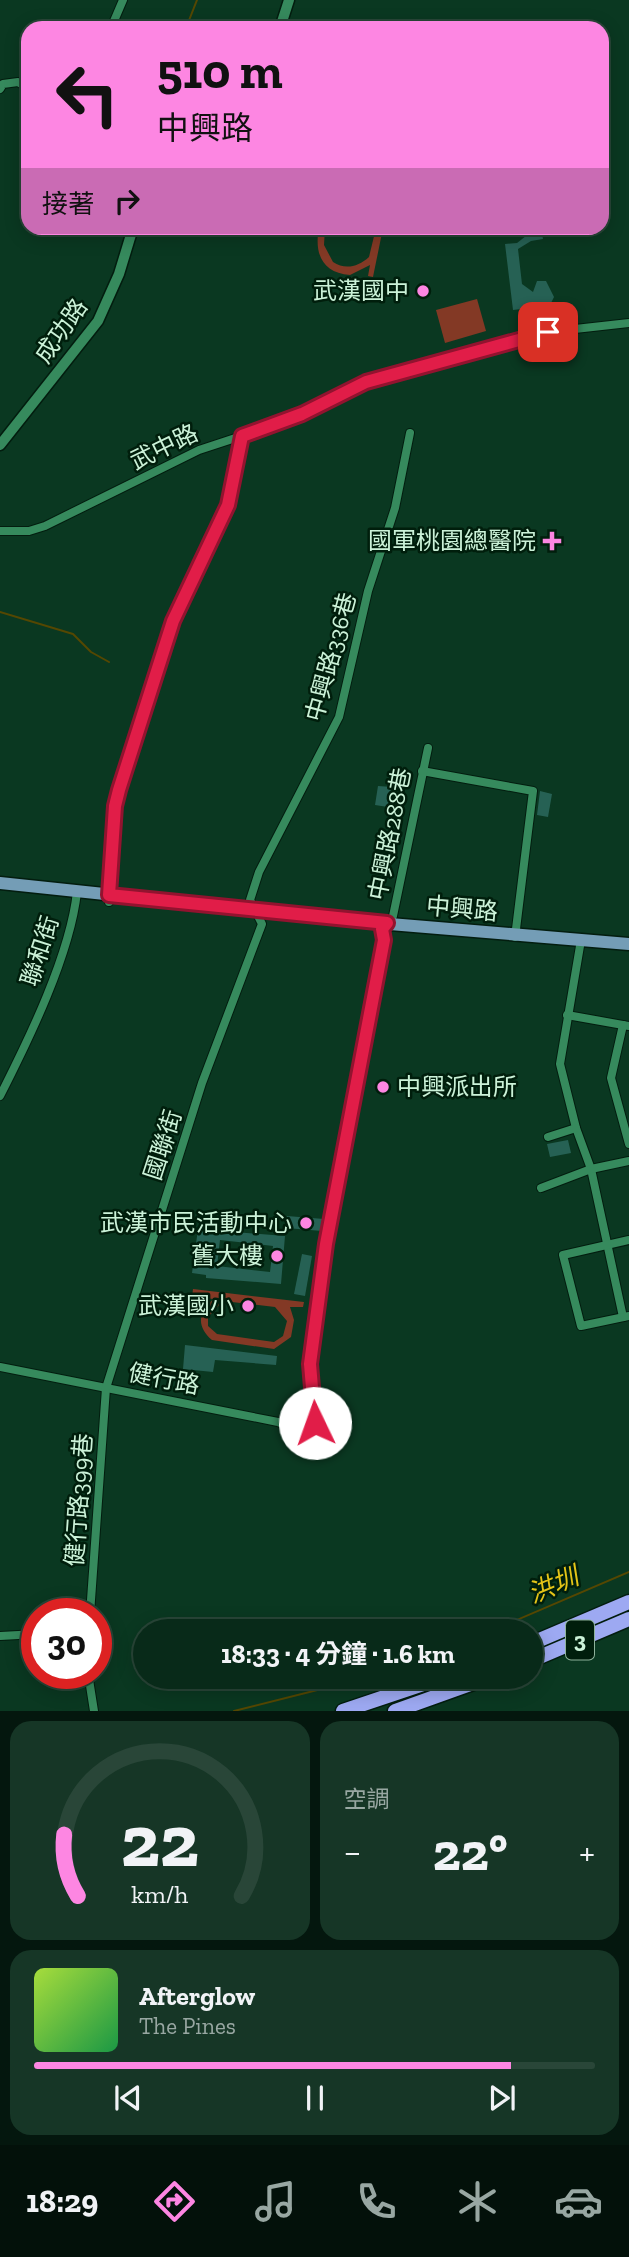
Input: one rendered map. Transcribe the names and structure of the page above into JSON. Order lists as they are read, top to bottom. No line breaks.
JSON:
{"streets":{"highway":["3"],"main road":["中興路"],"street":["成功路","武中路","中興路336巷","中興路288巷","聯和街","國聯街","健行路","健行路399巷"]},"crossings":[["中興路336巷","中興路"],["中興路336巷","國聯街"],["中興路288巷","中興路"],["中興路288巷","健行路"],["中興路","聯和街"],["中興路","國聯街"],["國聯街","健行路"],["國聯街","健行路399巷"],["健行路","健行路399巷"]],"water":["洪圳"],"places":{"other":["武漢國中","中興派出所","武漢市民活動中心","舊大樓","武漢國小"],"health":["國軍桃園總醫院"]},"page":{"turn":["510 m","中興路"],"then":"接著","limit":"30","trip":"18:33 · 4 分鐘 · 1.6 km","tile":"空調","heat":["−","22°","+"],"song":["Afterglow","The Pines"],"tabs":"18:29","gauge":["22","km/h"]}}
